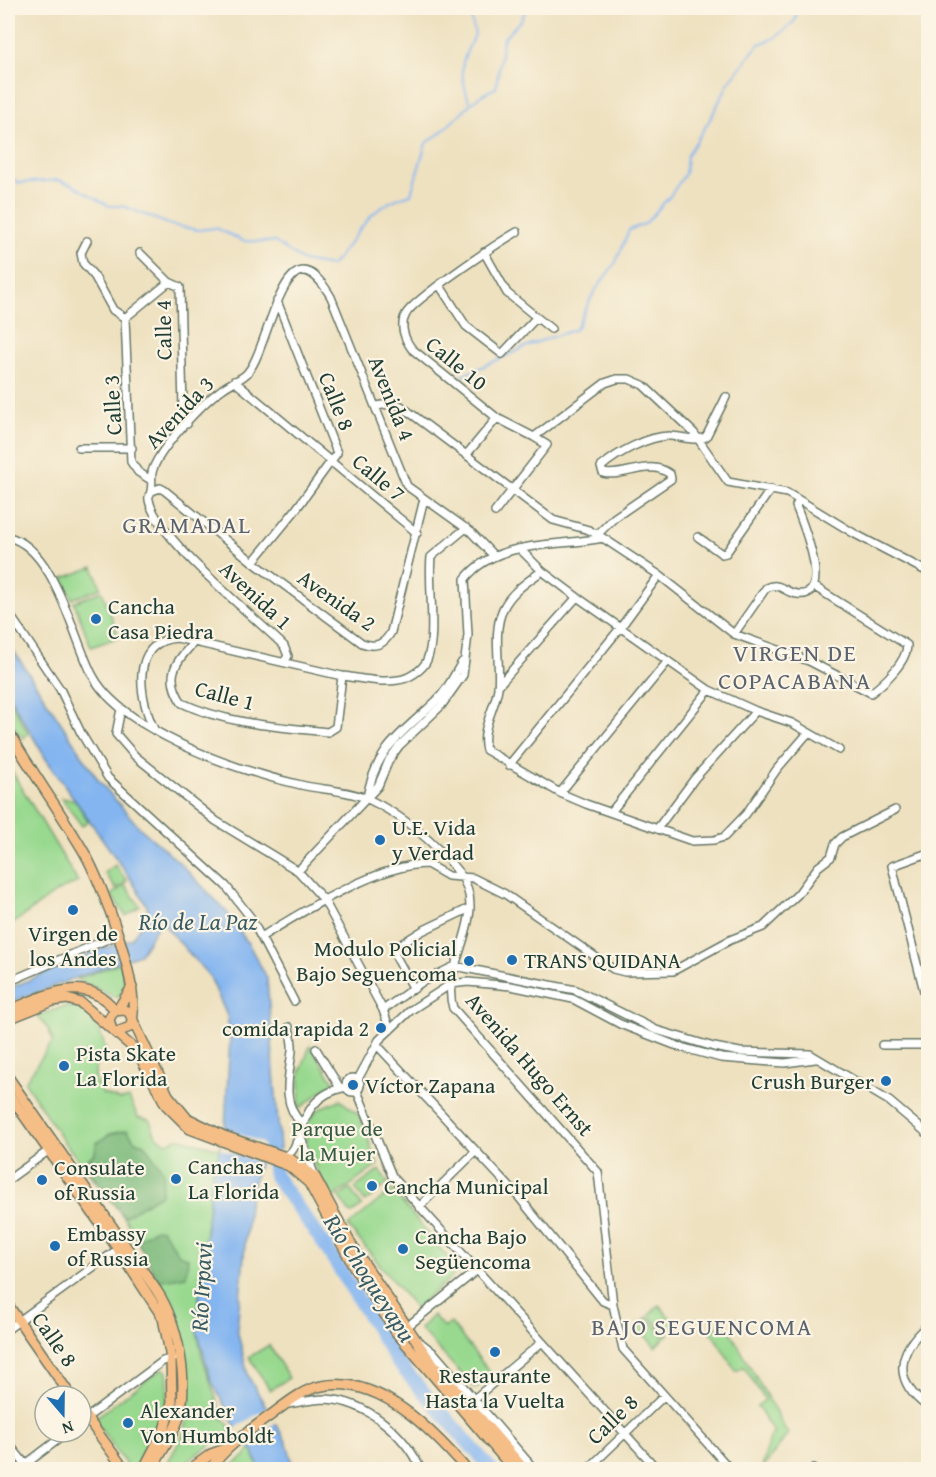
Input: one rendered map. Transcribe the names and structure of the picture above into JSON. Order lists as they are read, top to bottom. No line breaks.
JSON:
{"streets":{"main road":["Calle 8"],"street":["Calle 4","Calle 10","Avenida 4","Calle 3","Avenida 3","Calle 7","Avenida 1","Avenida 2","Calle 1","Avenida Hugo Ernst"]},"crossings":[["Calle 4","Avenida 3"],["Avenida 4","Calle 8"],["Avenida 4","Avenida 3"],["Avenida 4","Avenida 2"],["Calle 8","Avenida 3"],["Calle 8","Calle 7"],["Calle 8","Avenida 2"],["Calle 8","Avenida Hugo Ernst"],["Calle 3","Avenida 3"],["Avenida 3","Calle 7"],["Avenida 3","Avenida 1"],["Avenida 3","Avenida 2"],["Calle 7","Avenida 2"],["Avenida 1","Avenida 2"],["Avenida 1","Calle 1"],["Avenida 1","Avenida Hugo Ernst"]],"districts":["GRAMADAL","VIRGEN DE COPACABANA","BAJO SEGUENCOMA"],"water":["Río de La Paz","Río Choqueyapu","Río Irpavi"],"parks":["Parque de la Mujer"],"places":["Cancha Casa Piedra","U.E. Vida y Verdad","Virgen de los Andes","TRANS QUIDANA","Modulo Policial Bajo Seguencoma","comida rapida 2","Pista Skate La Florida","Crush Burger","Víctor Zapana","Canchas La Florida","Consulate of Russia","Cancha Municipal","Embassy of Russia","Cancha Bajo Següencoma","Restaurante Hasta la Vuelta","Alexander Von Humboldt"],"north":"bottom"}
